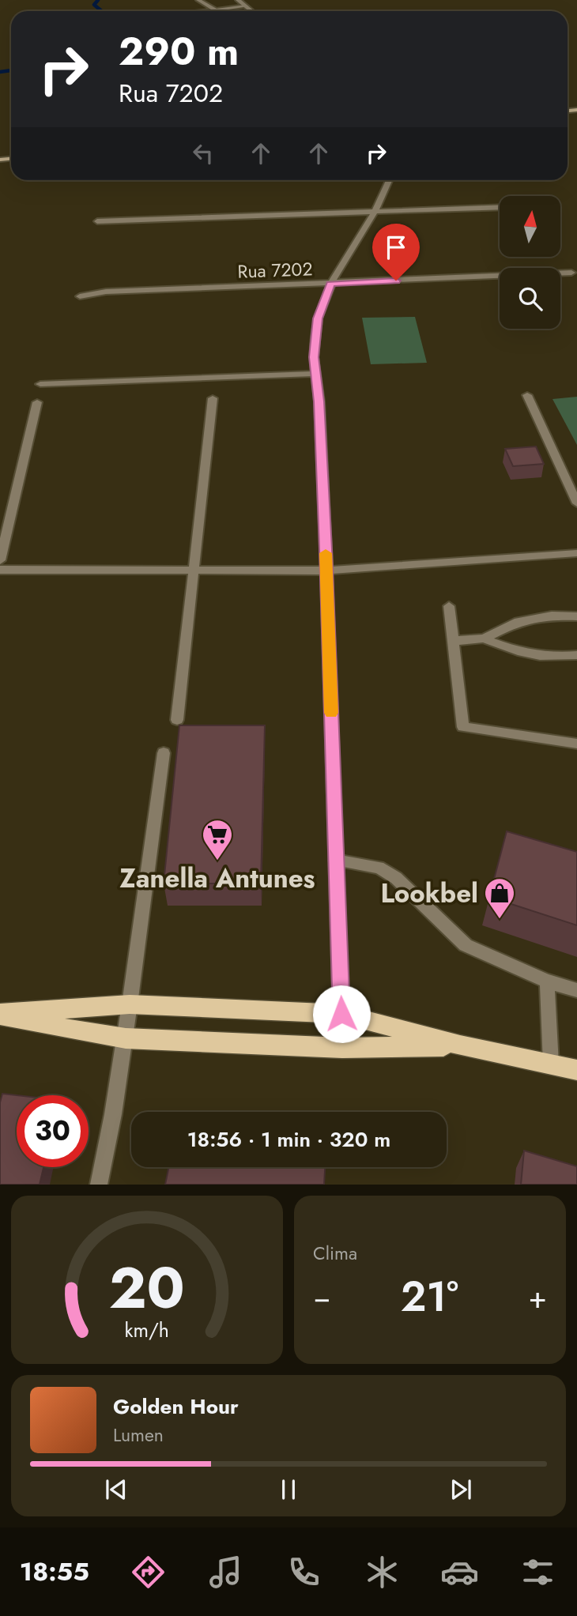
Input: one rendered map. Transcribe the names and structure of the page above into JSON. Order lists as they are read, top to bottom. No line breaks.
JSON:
{"streets":{"street":["Rua 7202"]},"places":{"supermarket":["Zanella Antunes"],"shop":["Lookbel"]},"north":"top","page":{"turn":["290 m","Rua 7202"],"limit":"30","trip":"18:56 · 1 min · 320 m","tile":"Clima","heat":["−","21°","+"],"song":["Golden Hour","Lumen"],"tabs":"18:55","gauge":["20","km/h"]}}
